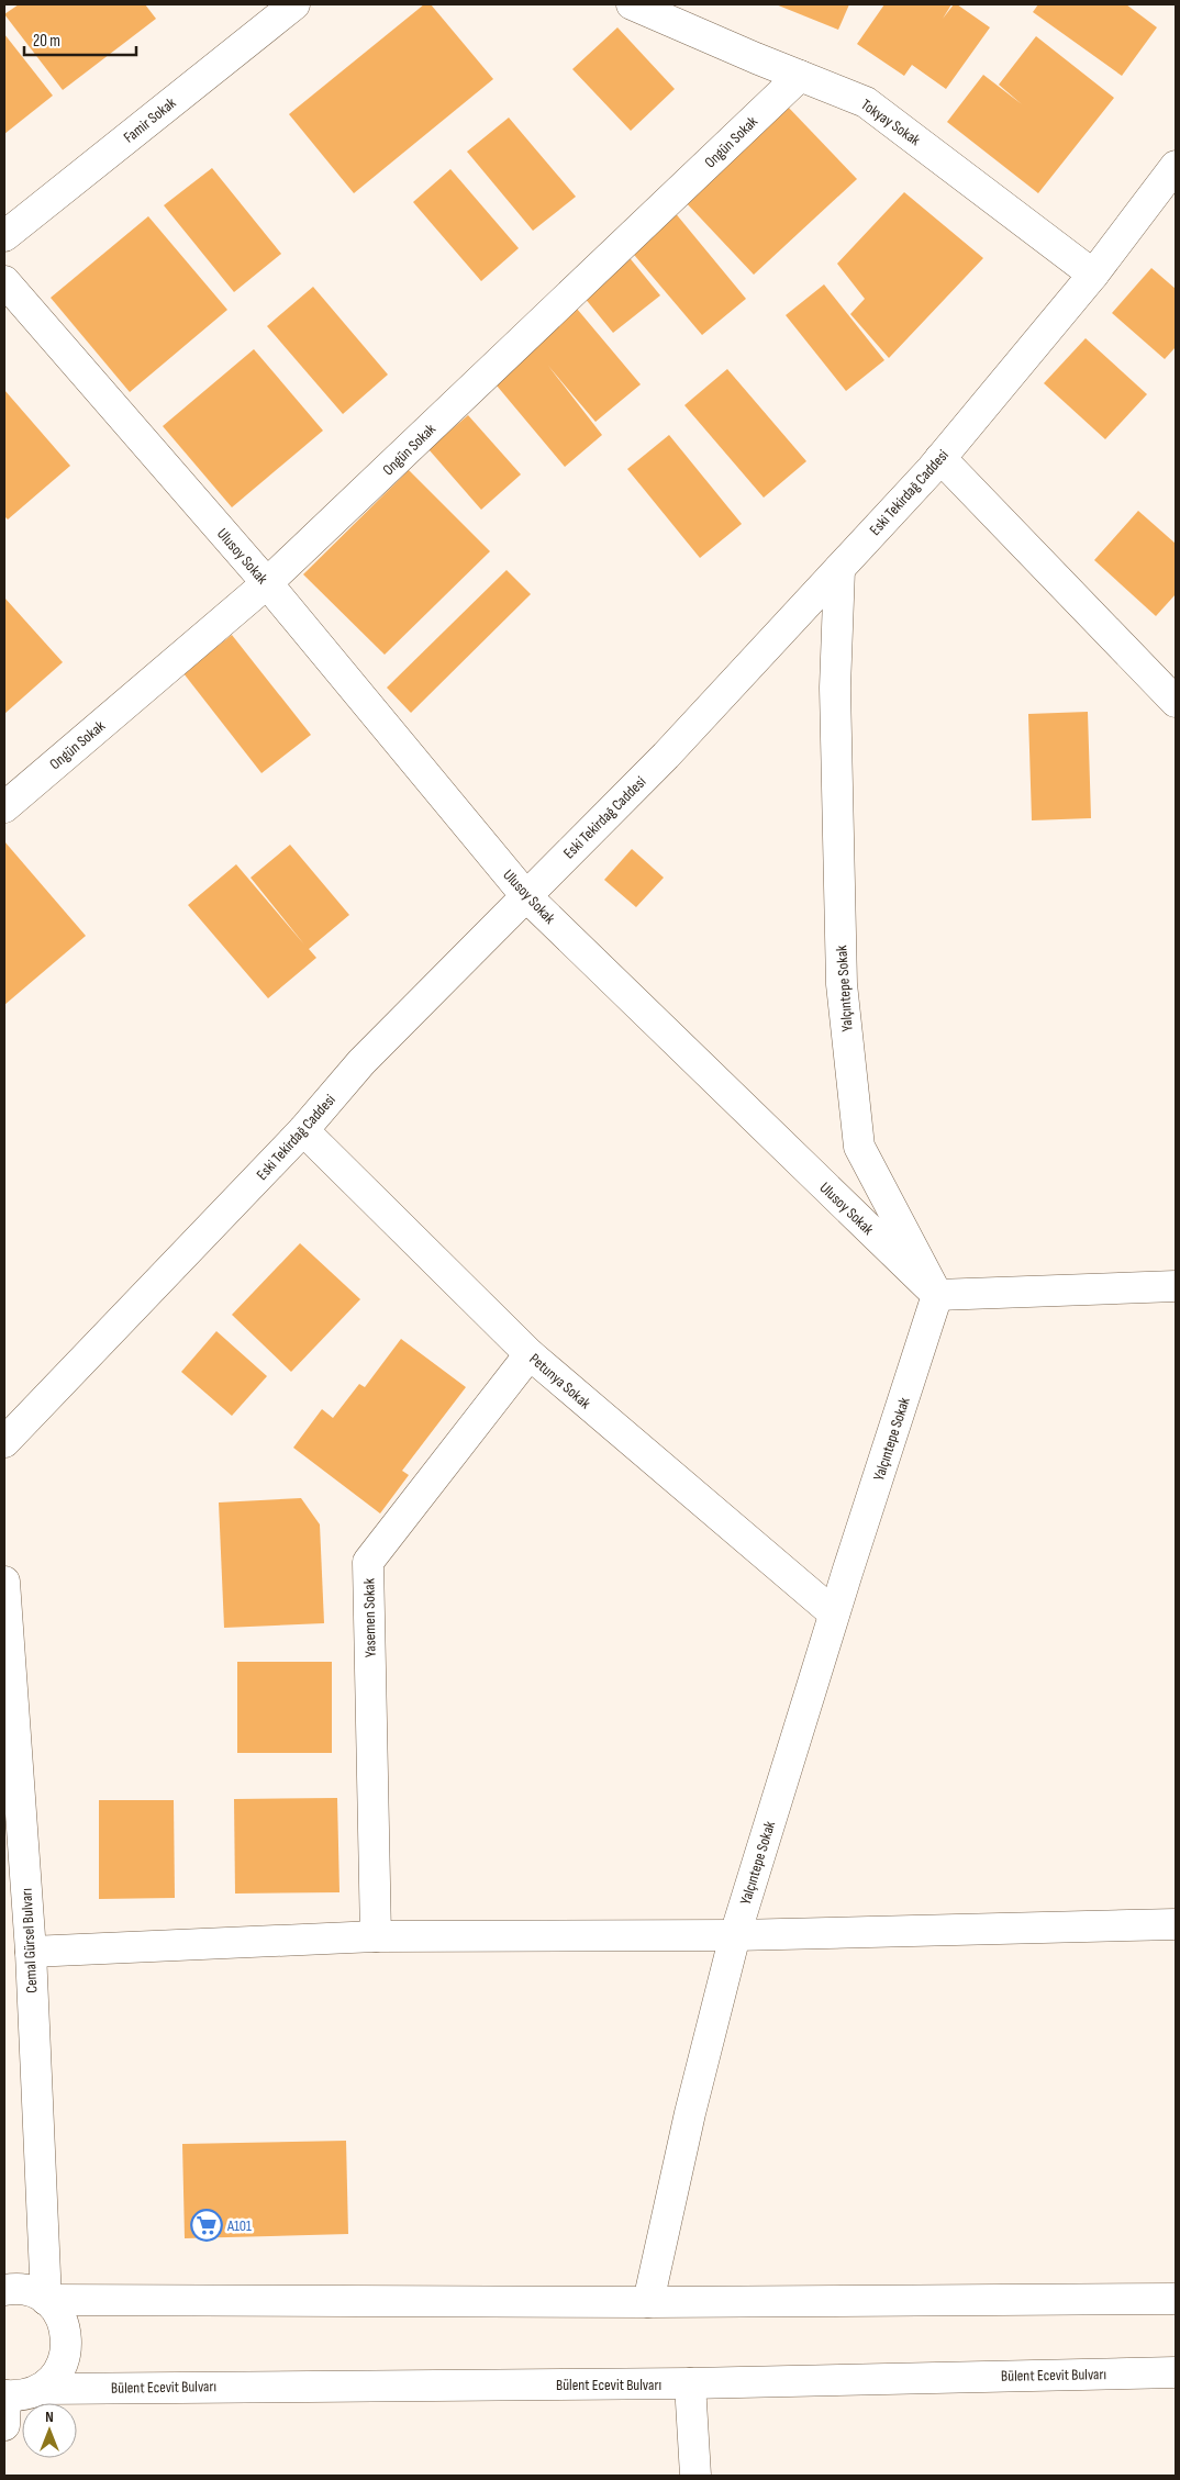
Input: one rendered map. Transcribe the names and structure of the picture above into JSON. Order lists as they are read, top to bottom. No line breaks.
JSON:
{"streets":{"street":["Famir Sokak","Tokyay Sokak","Ongün Sokak","Eski Tekirdağ Caddesi","Ulusoy Sokak","Yalçıntepe Sokak","Petunya Sokak","Yasemen Sokak","Cemal Gürsel Bulvarı","Bülent Ecevit Bulvarı"]},"crossings":[["Tokyay Sokak","Ongün Sokak"],["Tokyay Sokak","Eski Tekirdağ Caddesi"],["Ongün Sokak","Ulusoy Sokak"],["Eski Tekirdağ Caddesi","Ulusoy Sokak"],["Eski Tekirdağ Caddesi","Yalçıntepe Sokak"],["Eski Tekirdağ Caddesi","Petunya Sokak"],["Ulusoy Sokak","Yalçıntepe Sokak"],["Yalçıntepe Sokak","Petunya Sokak"],["Petunya Sokak","Yasemen Sokak"]],"places":{"supermarket":["A101"]},"scale_bar":"20 m","north":"top"}
